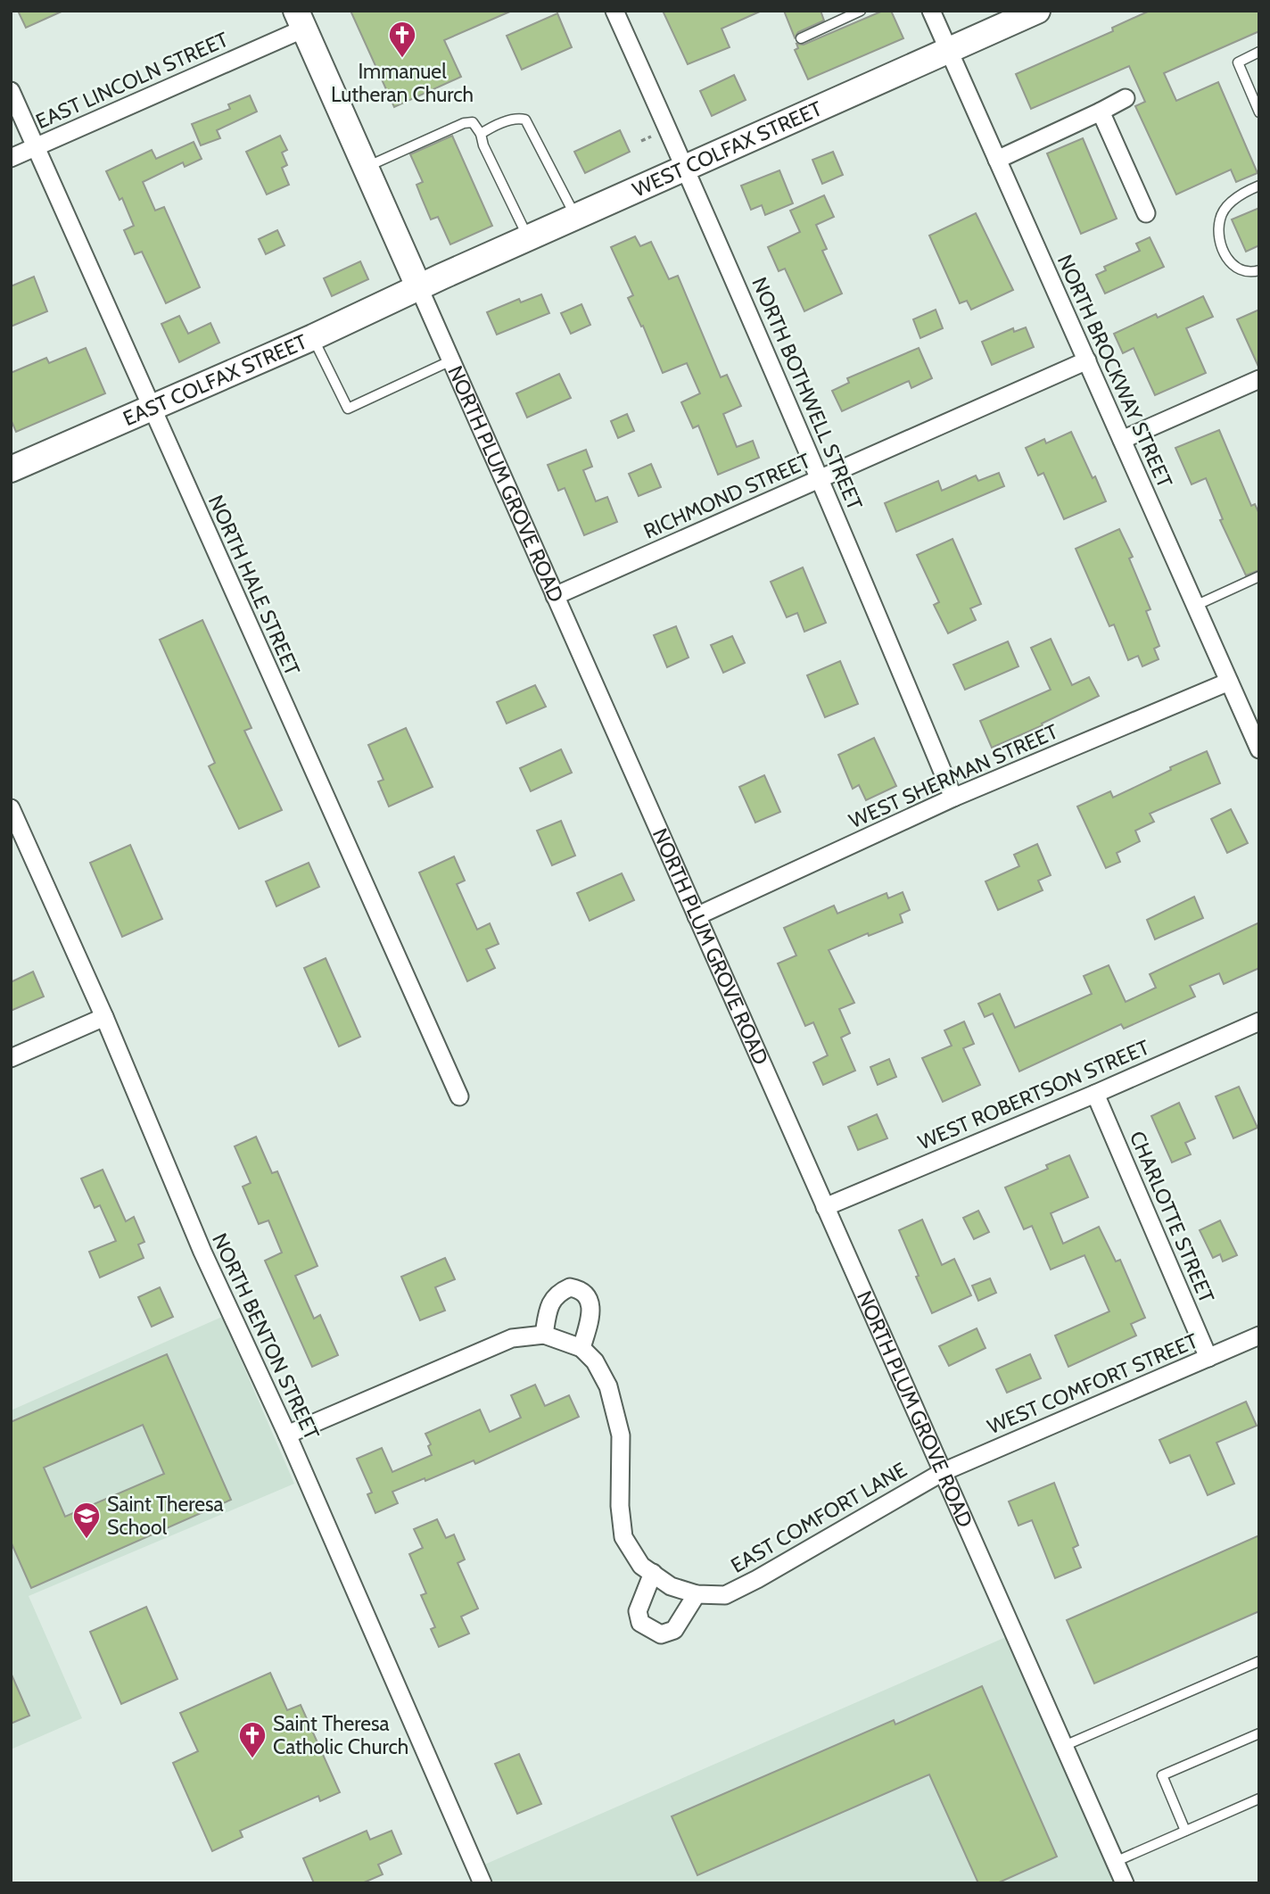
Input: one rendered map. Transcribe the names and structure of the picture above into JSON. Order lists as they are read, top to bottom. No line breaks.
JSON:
{"streets":{"street":["EAST LINCOLN STREET","WEST COLFAX STREET","NORTH BROCKWAY STREET","EAST COLFAX STREET","NORTH BOTHWELL STREET","NORTH PLUM GROVE ROAD","RICHMOND STREET","NORTH HALE STREET","WEST SHERMAN STREET","WEST ROBERTSON STREET","CHARLOTTE STREET","NORTH BENTON STREET","WEST COMFORT STREET","EAST COMFORT LANE"]},"crossings":[["EAST LINCOLN STREET","NORTH PLUM GROVE ROAD"],["EAST LINCOLN STREET","NORTH HALE STREET"],["WEST COLFAX STREET","NORTH BROCKWAY STREET"],["WEST COLFAX STREET","EAST COLFAX STREET"],["WEST COLFAX STREET","NORTH BOTHWELL STREET"],["WEST COLFAX STREET","NORTH PLUM GROVE ROAD"],["NORTH BROCKWAY STREET","RICHMOND STREET"],["NORTH BROCKWAY STREET","WEST SHERMAN STREET"],["EAST COLFAX STREET","NORTH PLUM GROVE ROAD"],["EAST COLFAX STREET","NORTH HALE STREET"],["NORTH BOTHWELL STREET","RICHMOND STREET"],["NORTH BOTHWELL STREET","WEST SHERMAN STREET"],["NORTH PLUM GROVE ROAD","RICHMOND STREET"],["NORTH PLUM GROVE ROAD","WEST SHERMAN STREET"],["NORTH PLUM GROVE ROAD","WEST ROBERTSON STREET"],["NORTH PLUM GROVE ROAD","WEST COMFORT STREET"],["NORTH PLUM GROVE ROAD","EAST COMFORT LANE"],["WEST ROBERTSON STREET","CHARLOTTE STREET"],["CHARLOTTE STREET","WEST COMFORT STREET"],["WEST COMFORT STREET","EAST COMFORT LANE"]],"places":{"church":["Immanuel Lutheran Church","Saint Theresa Catholic Church"],"school or university":["Saint Theresa School"]}}
